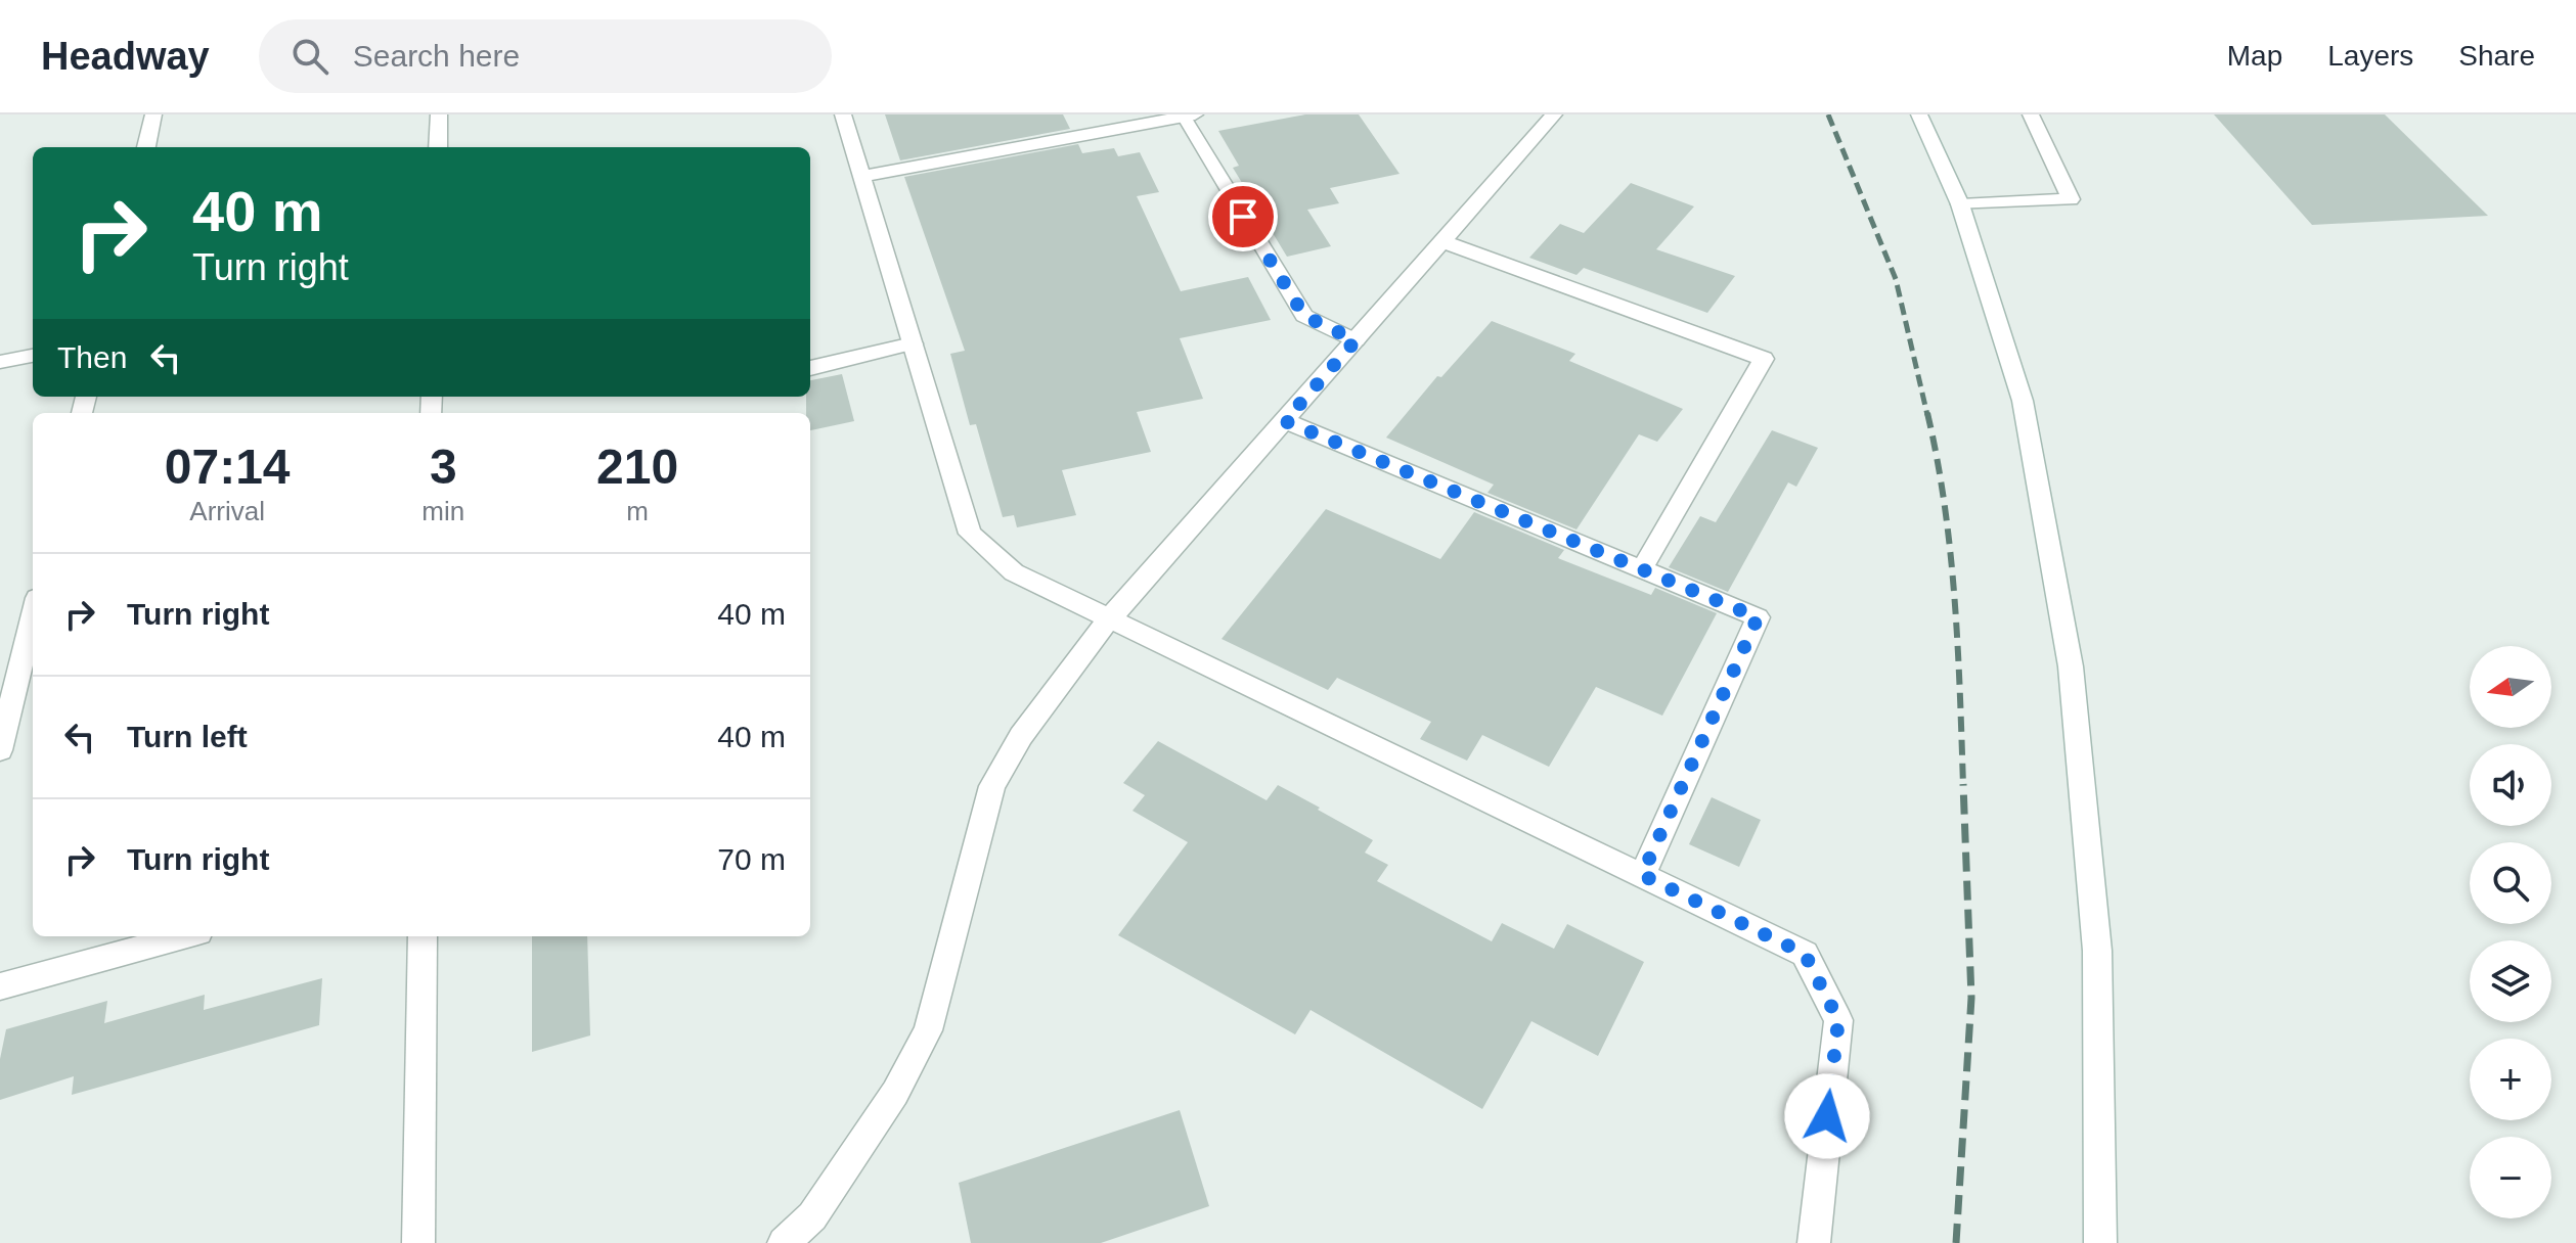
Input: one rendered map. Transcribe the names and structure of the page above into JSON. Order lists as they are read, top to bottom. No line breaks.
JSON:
{"north":"left","page":{"header":"Headway","search":"Search here","nav":["Map","Layers","Share"],"turn":["40 m","Turn right"],"then":"Then","eta":["07:14","Arrival","3","min","210","m"],"list":[{"name":"Turn right","value":"40 m"},{"name":"Turn left","value":"40 m"},{"name":"Turn right","value":"70 m"}],"map_buttons":["+","−"]}}
